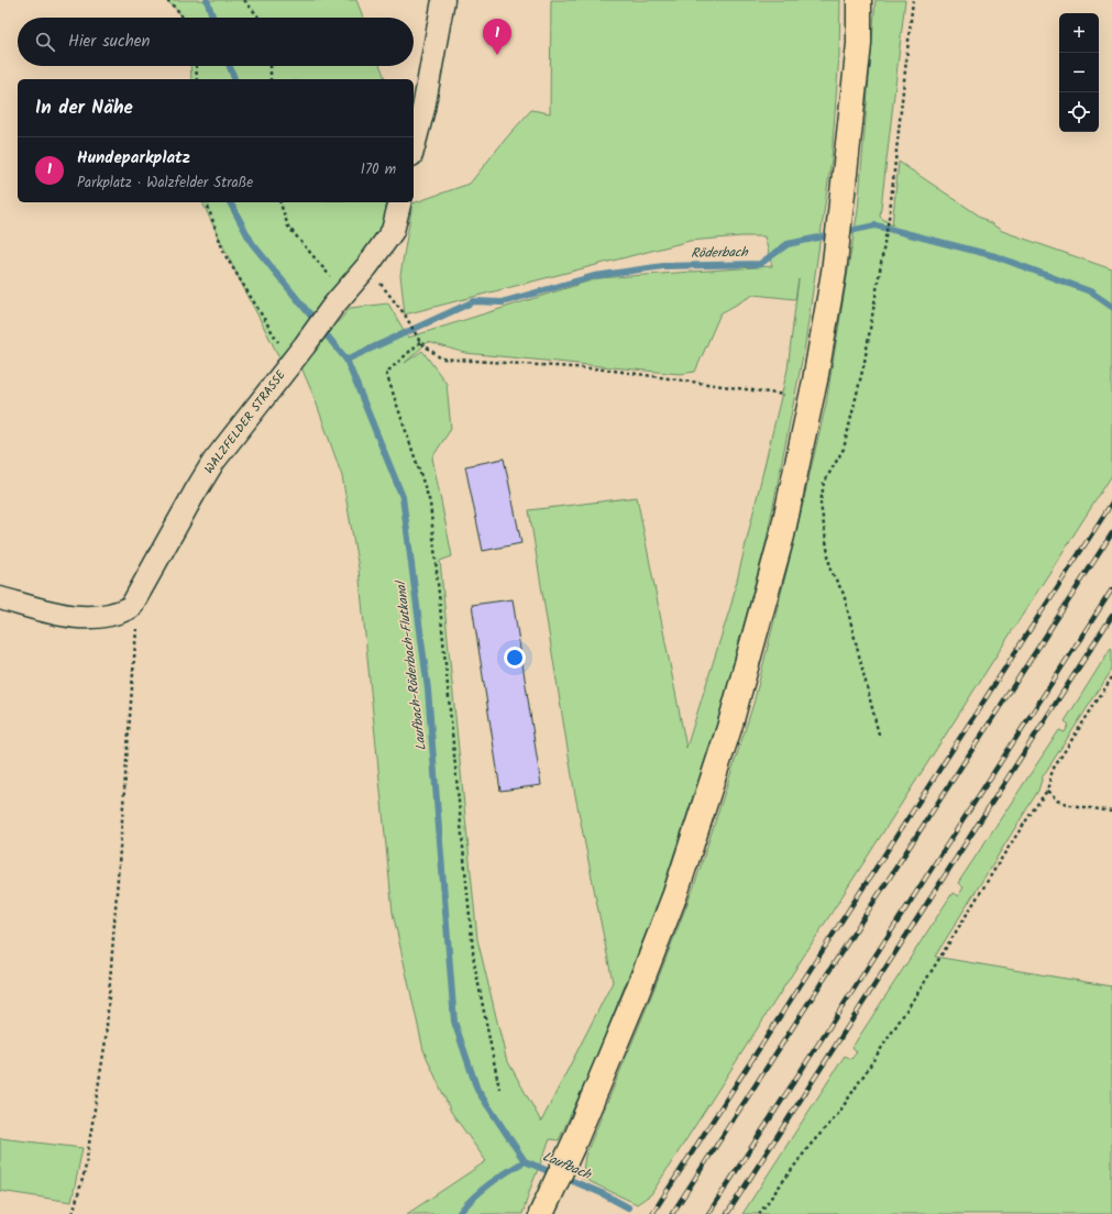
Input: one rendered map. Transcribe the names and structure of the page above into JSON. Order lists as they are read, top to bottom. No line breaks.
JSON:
{"streets":{"street":["WALZFELDER STRASSE"]},"water":["Röderbach","Laufbach-Röderbach-Flutkanal","Laufbach"],"page":{"map_buttons":["+","−"],"search":"Hier suchen","pins":"1","heading":"In der Nähe","list":[{"mark":"1","name":"Hundeparkplatz","note":"Parkplatz · Walzfelder Straße","value":"170 m"}]}}
